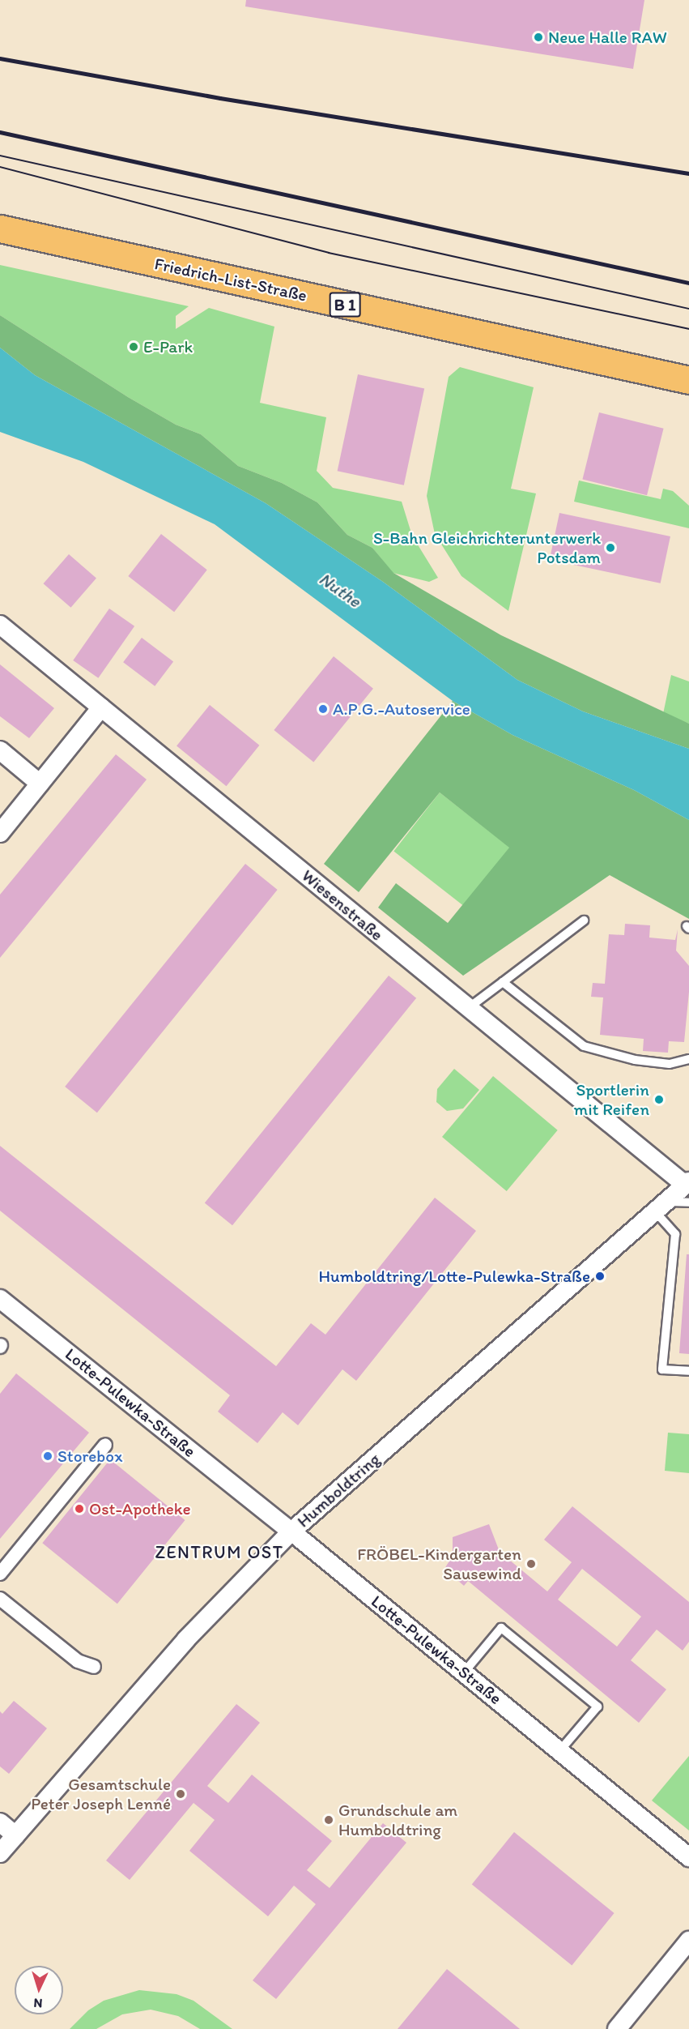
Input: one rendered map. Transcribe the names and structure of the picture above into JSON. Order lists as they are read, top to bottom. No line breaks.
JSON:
{"streets":{"main road":["Friedrich-List-Straße","B 1"],"street":["Wiesenstraße","Lotte-Pulewka-Straße","Humboldtring"]},"crossings":[["Wiesenstraße","Humboldtring"],["Lotte-Pulewka-Straße","Humboldtring"]],"districts":["ZENTRUM OST"],"water":["Nuthe"],"places":["Neue Halle RAW","E-Park","S-Bahn Gleichrichterunterwerk Potsdam","A.P.G.-Autoservice","Sportlerin mit Reifen","Humboldtring/Lotte-Pulewka-Straße","Storebox","Ost-Apotheke","FRÖBEL-Kindergarten Sausewind","Gesamtschule Peter Joseph Lenné","Grundschule am Humboldtring"],"north":"bottom"}
